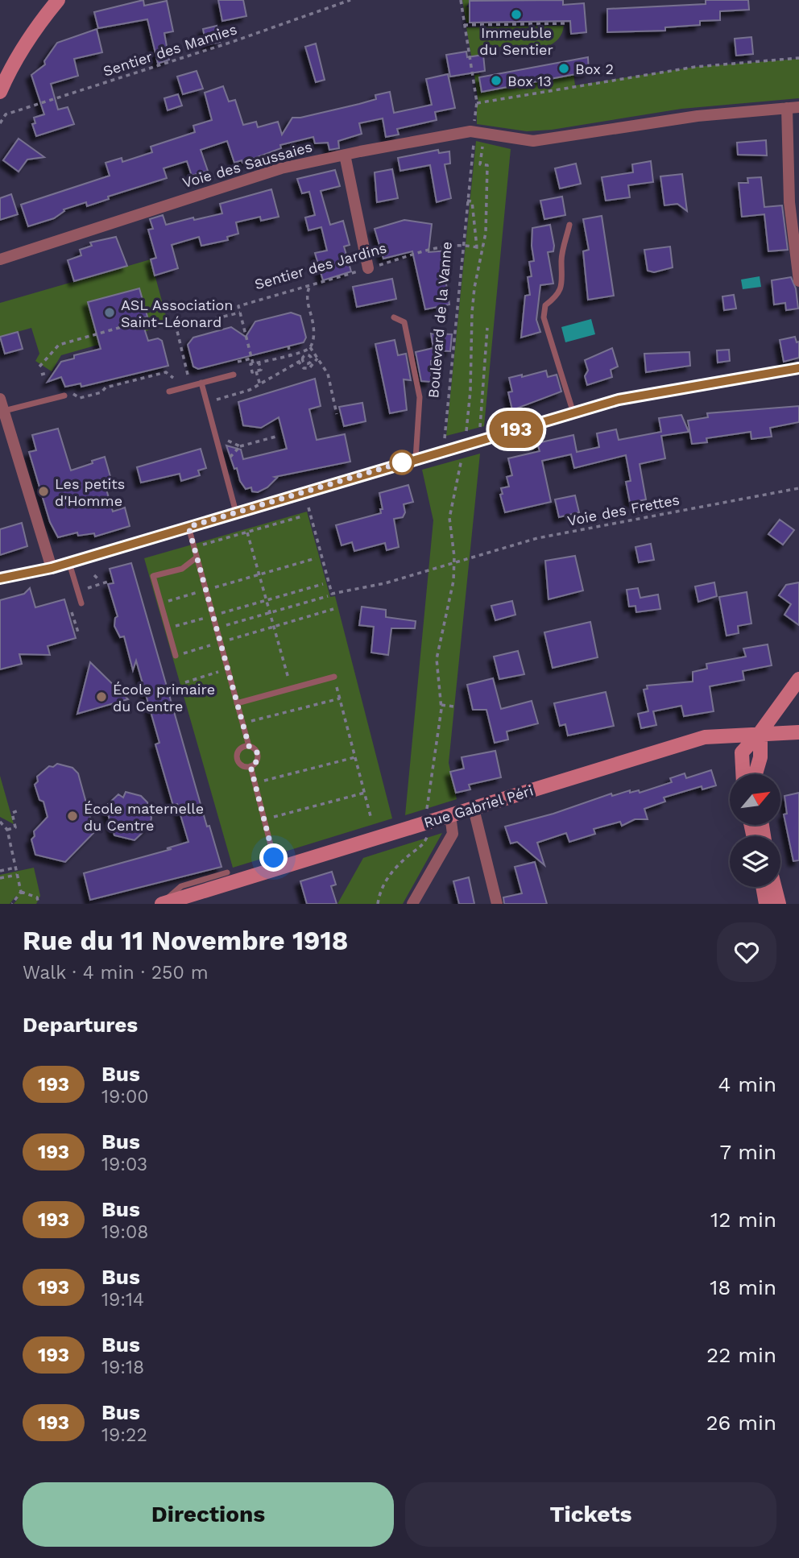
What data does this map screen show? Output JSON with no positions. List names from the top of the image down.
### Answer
{
  "streets": {
    "street": ["Voie des Saussaies", "Rue Gabriel Péri"],
    "path": [
      "Sentier des Mamies",
      "Sentier des Jardins",
      "Boulevard de la Vanne",
      "Voie des Frettes"
    ]
  },
  "crossings": [
    ["Voie des Saussaies", "Boulevard de la Vanne"],
    ["Sentier des Jardins", "Boulevard de la Vanne"]
  ],
  "places": [
    "Immeuble du Sentier",
    "Box 2",
    "Box 13",
    "ASL Association Saint-Léonard",
    "Les petits d'Homme",
    "École primaire du Centre",
    "École maternelle du Centre"
  ],
  "lines": ["bus line 193"],
  "north": "top right",
  "page": {
    "on_map": "193",
    "heading": [
      ["Rue du 11 Novembre 1918", "Walk · 4 min · 250 m"],
      "Departures"
    ],
    "list": [
      {
        "mark": "193",
        "name": "Bus",
        "note": "19:00",
        "value": "4 min"
      },
      {
        "mark": "193",
        "name": "Bus",
        "note": "19:03",
        "value": "7 min"
      },
      {
        "mark": "193",
        "name": "Bus",
        "note": "19:08",
        "value": "12 min"
      },
      {
        "mark": "193",
        "name": "Bus",
        "note": "19:14",
        "value": "18 min"
      },
      {
        "mark": "193",
        "name": "Bus",
        "note": "19:18",
        "value": "22 min"
      },
      {
        "mark": "193",
        "name": "Bus",
        "note": "19:22",
        "value": "26 min"
      }
    ],
    "buttons": ["Directions", "Tickets"]
  }
}
